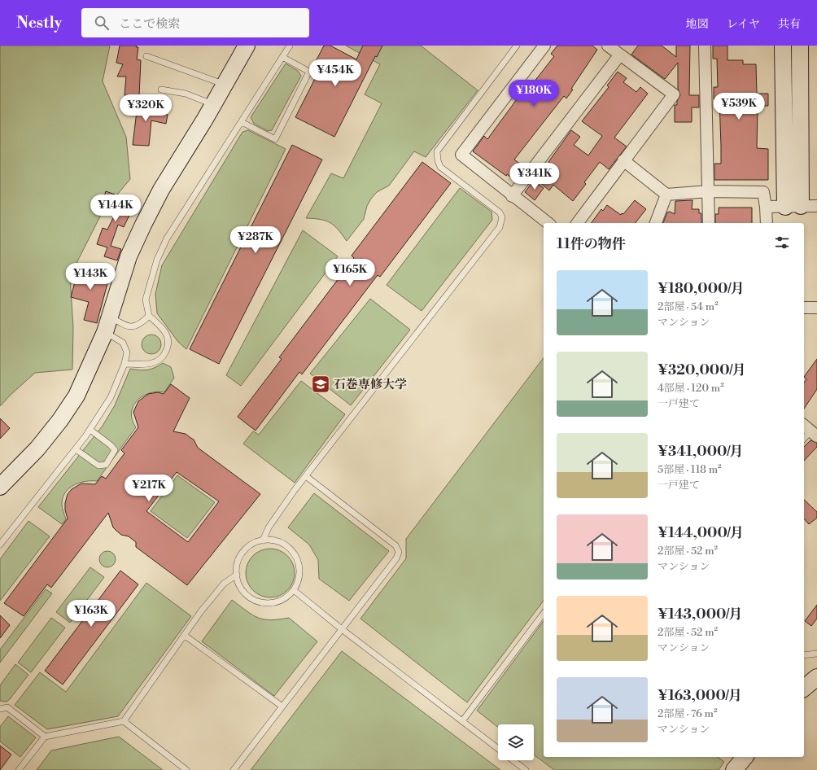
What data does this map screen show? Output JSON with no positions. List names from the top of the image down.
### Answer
{
  "places": {
    "school or university": ["石巻専修大学"]
  },
  "page": {
    "header": "Nestly",
    "search": "ここで検索",
    "nav": ["地図", "レイヤ", "共有"],
    "price": [
      "¥454K",
      "¥180K",
      "¥539K",
      "¥320K",
      "¥341K",
      "¥144K",
      "¥287K",
      "¥165K",
      "¥143K",
      "¥217K",
      "¥163K"
    ],
    "heading": "11件の物件",
    "list": [
      {
        "name": "¥180,000/月",
        "note": "2部屋 · 54 m² · マンション"
      },
      {
        "name": "¥320,000/月",
        "note": "4部屋 · 120 m² · 一戸建て"
      },
      {
        "name": "¥341,000/月",
        "note": "5部屋 · 118 m² · 一戸建て"
      },
      {
        "name": "¥144,000/月",
        "note": "2部屋 · 52 m² · マンション"
      },
      {
        "name": "¥143,000/月",
        "note": "2部屋 · 52 m² · マンション"
      },
      {
        "name": "¥163,000/月",
        "note": "2部屋 · 76 m² · マンション"
      }
    ]
  }
}
